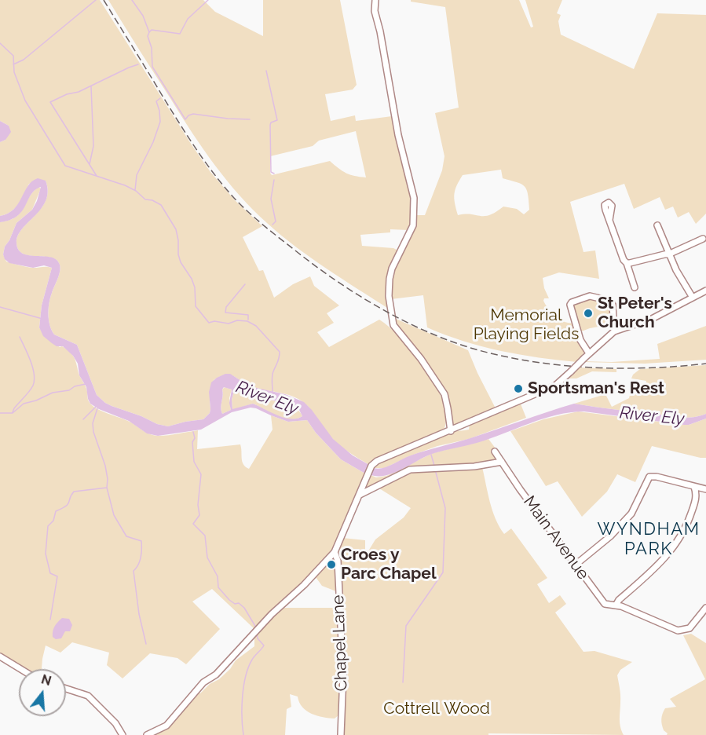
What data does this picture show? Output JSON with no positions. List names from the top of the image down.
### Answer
{
  "streets": {
    "street": ["Main Avenue", "Chapel Lane"]
  },
  "districts": ["WYNDHAM PARK"],
  "water": ["River Ely"],
  "parks": ["Memorial Playing Fields", "Cottrell Wood"],
  "places": ["St Peter's Church", "Sportsman's Rest", "Croes y Parc Chapel"],
  "north": "top"
}
